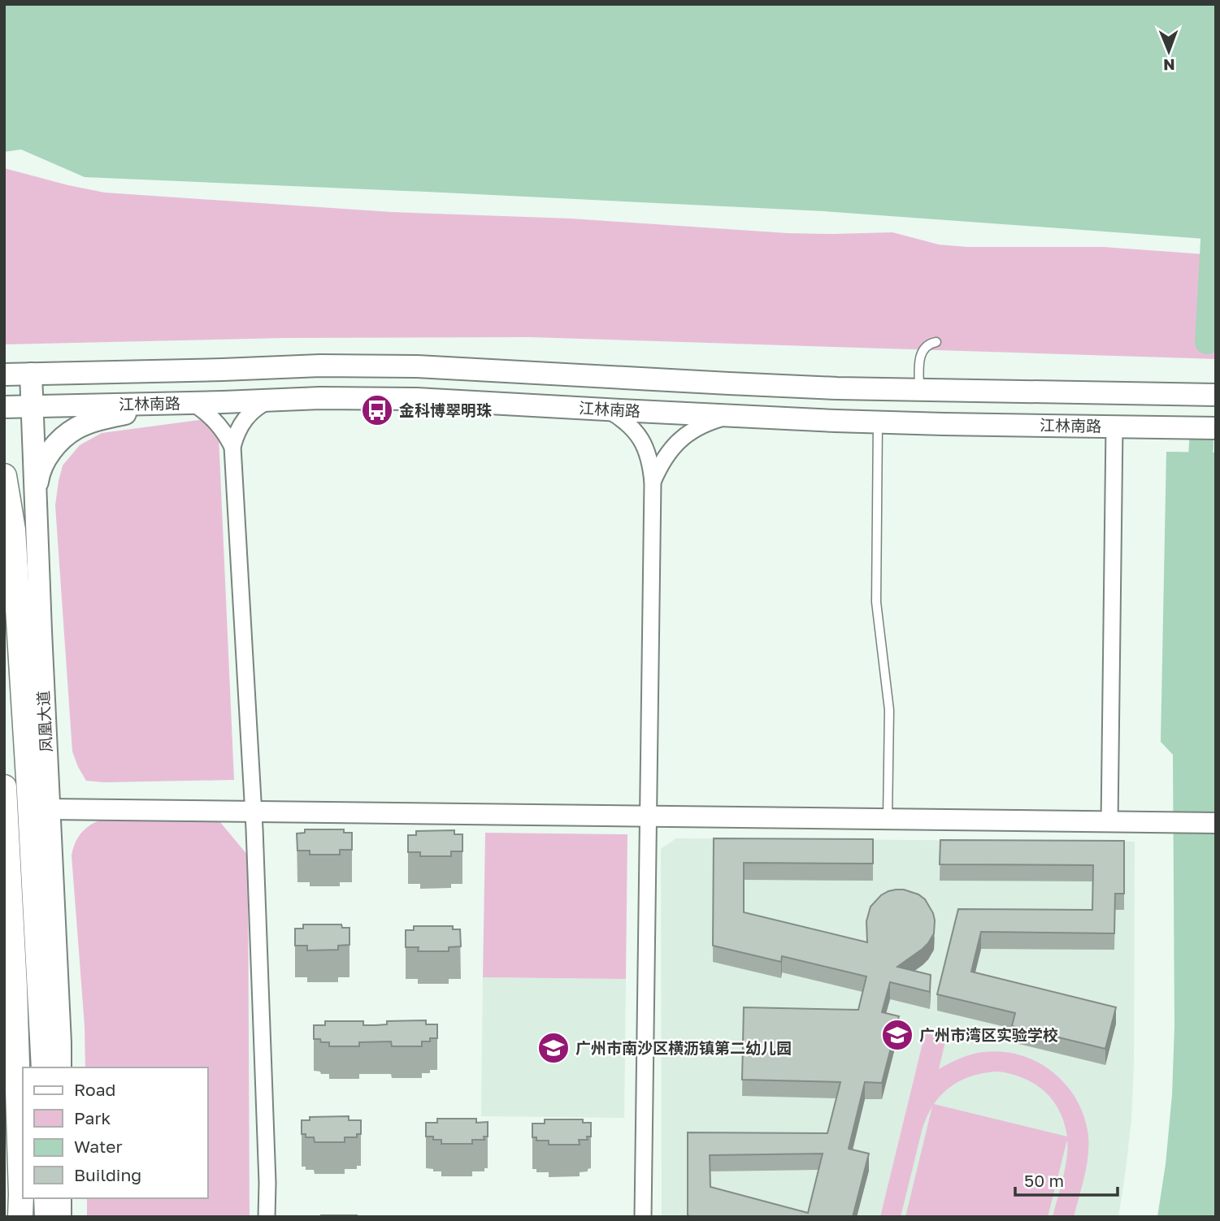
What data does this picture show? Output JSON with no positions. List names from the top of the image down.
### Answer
{
  "streets": {
    "main road": ["江林南路", "凤凰大道"]
  },
  "crossings": [
    ["江林南路", "凤凰大道"]
  ],
  "places": {
    "bus stop": ["金科博翠明珠"],
    "school or university": ["广州市湾区实验学校", "广州市南沙区横沥镇第二幼儿园"]
  },
  "legend": [
    "Road",
    "Park",
    "Water",
    "Building"
  ],
  "scale_bar": "50 m",
  "north": "bottom"
}
